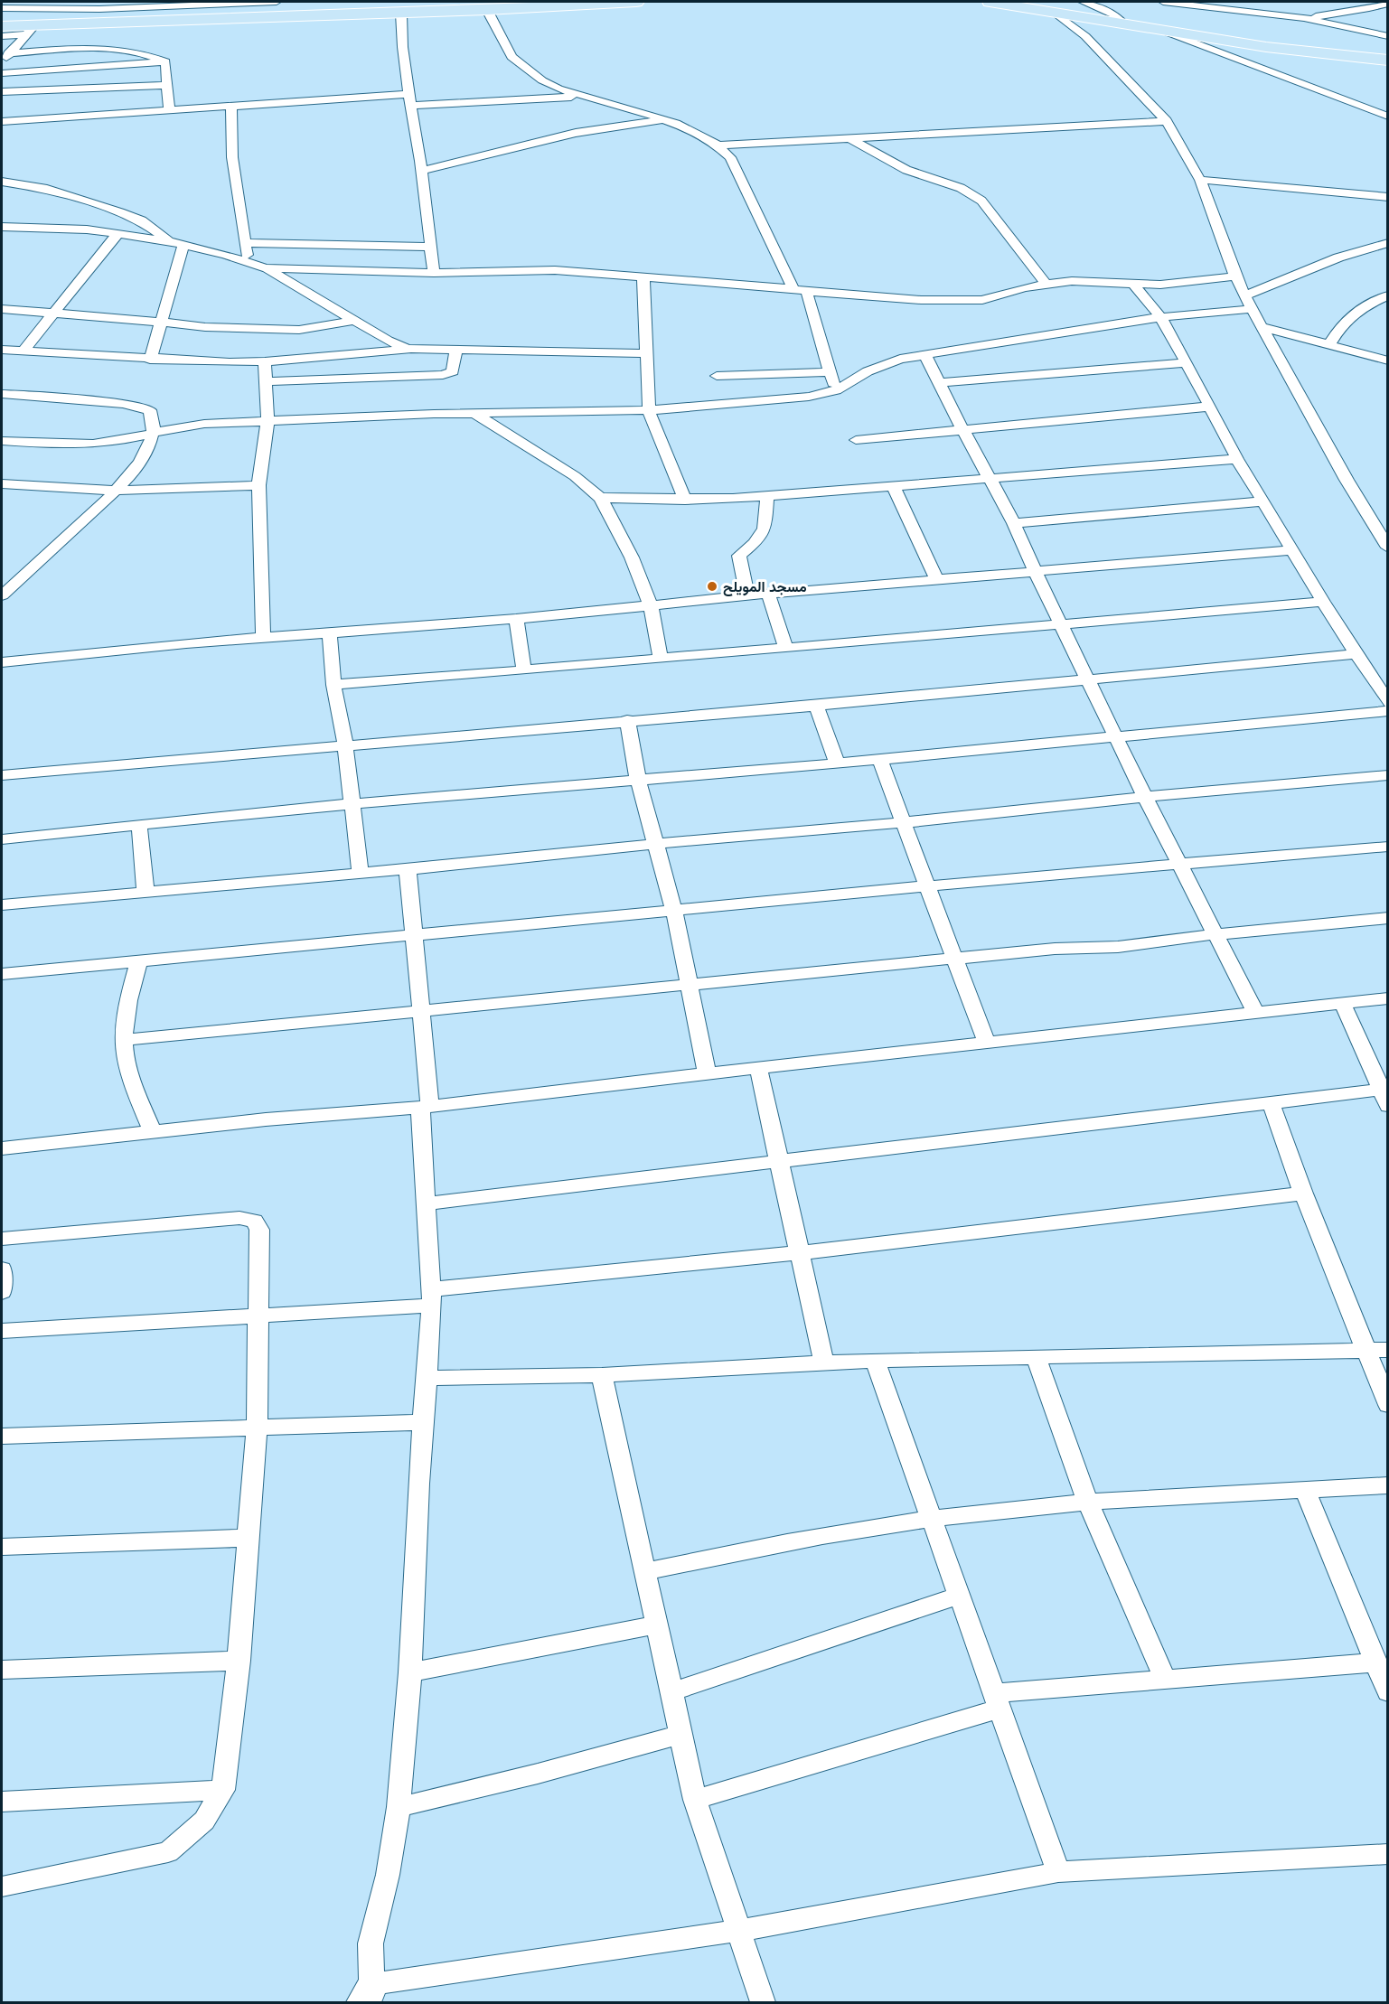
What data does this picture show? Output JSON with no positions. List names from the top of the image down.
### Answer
{
  "places": ["مسجد المويلح"]
}
